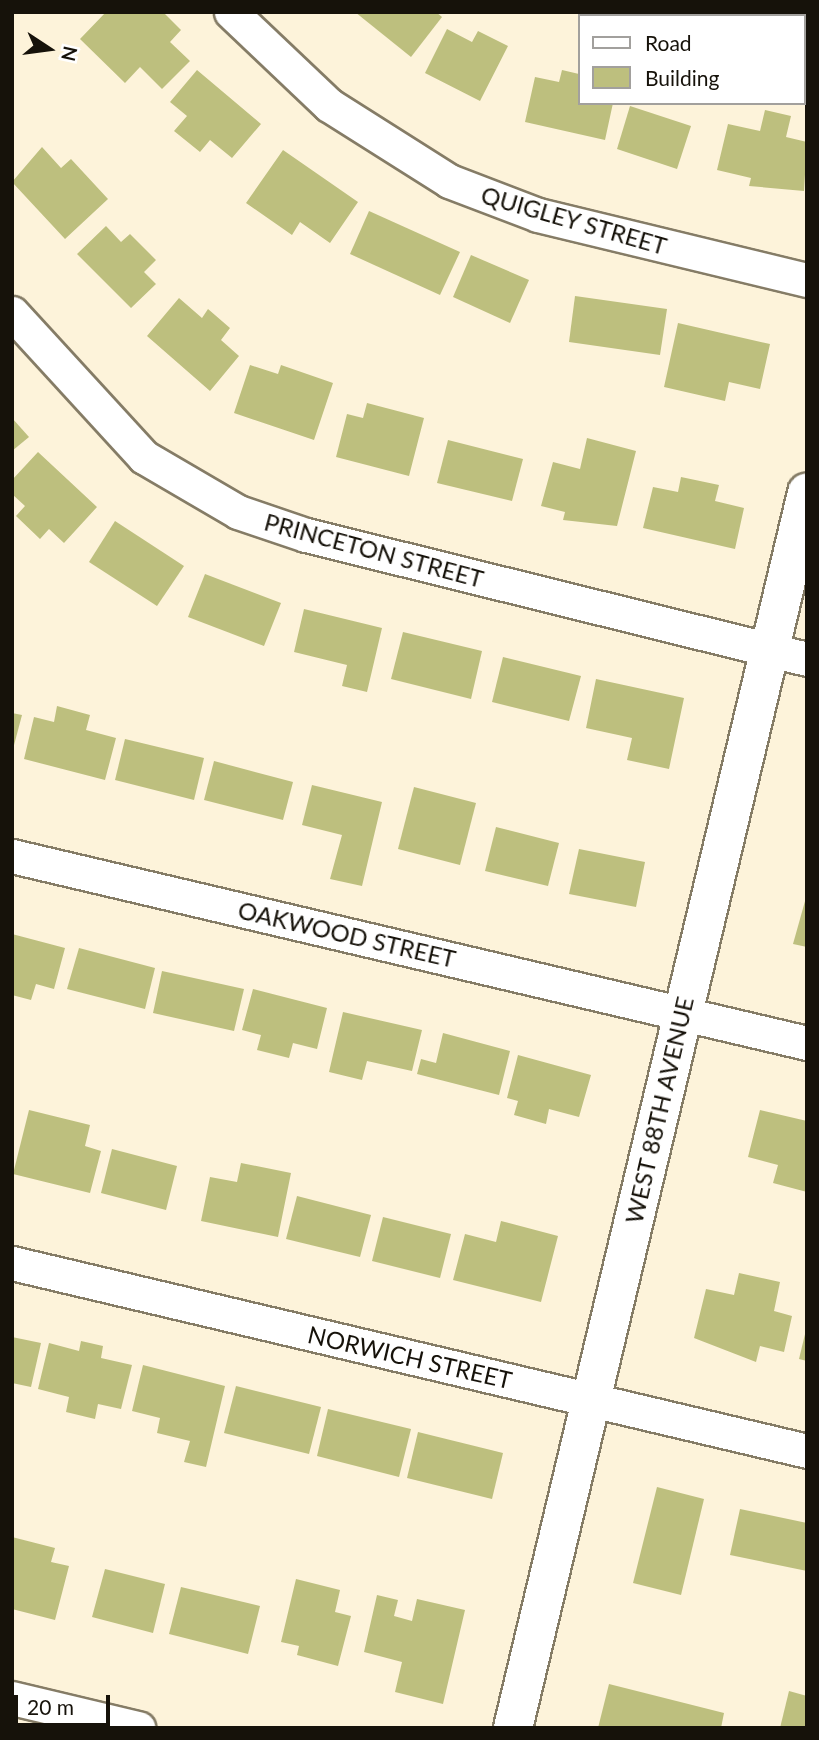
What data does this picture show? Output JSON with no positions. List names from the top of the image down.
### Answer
{
  "streets": {
    "street": [
      "QUIGLEY STREET",
      "PRINCETON STREET",
      "OAKWOOD STREET",
      "WEST 88TH AVENUE",
      "NORWICH STREET"
    ]
  },
  "crossings": [
    ["PRINCETON STREET", "WEST 88TH AVENUE"],
    ["OAKWOOD STREET", "WEST 88TH AVENUE"],
    ["WEST 88TH AVENUE", "NORWICH STREET"]
  ],
  "legend": ["Road", "Building"],
  "scale_bar": "20 m",
  "north": "right"
}
